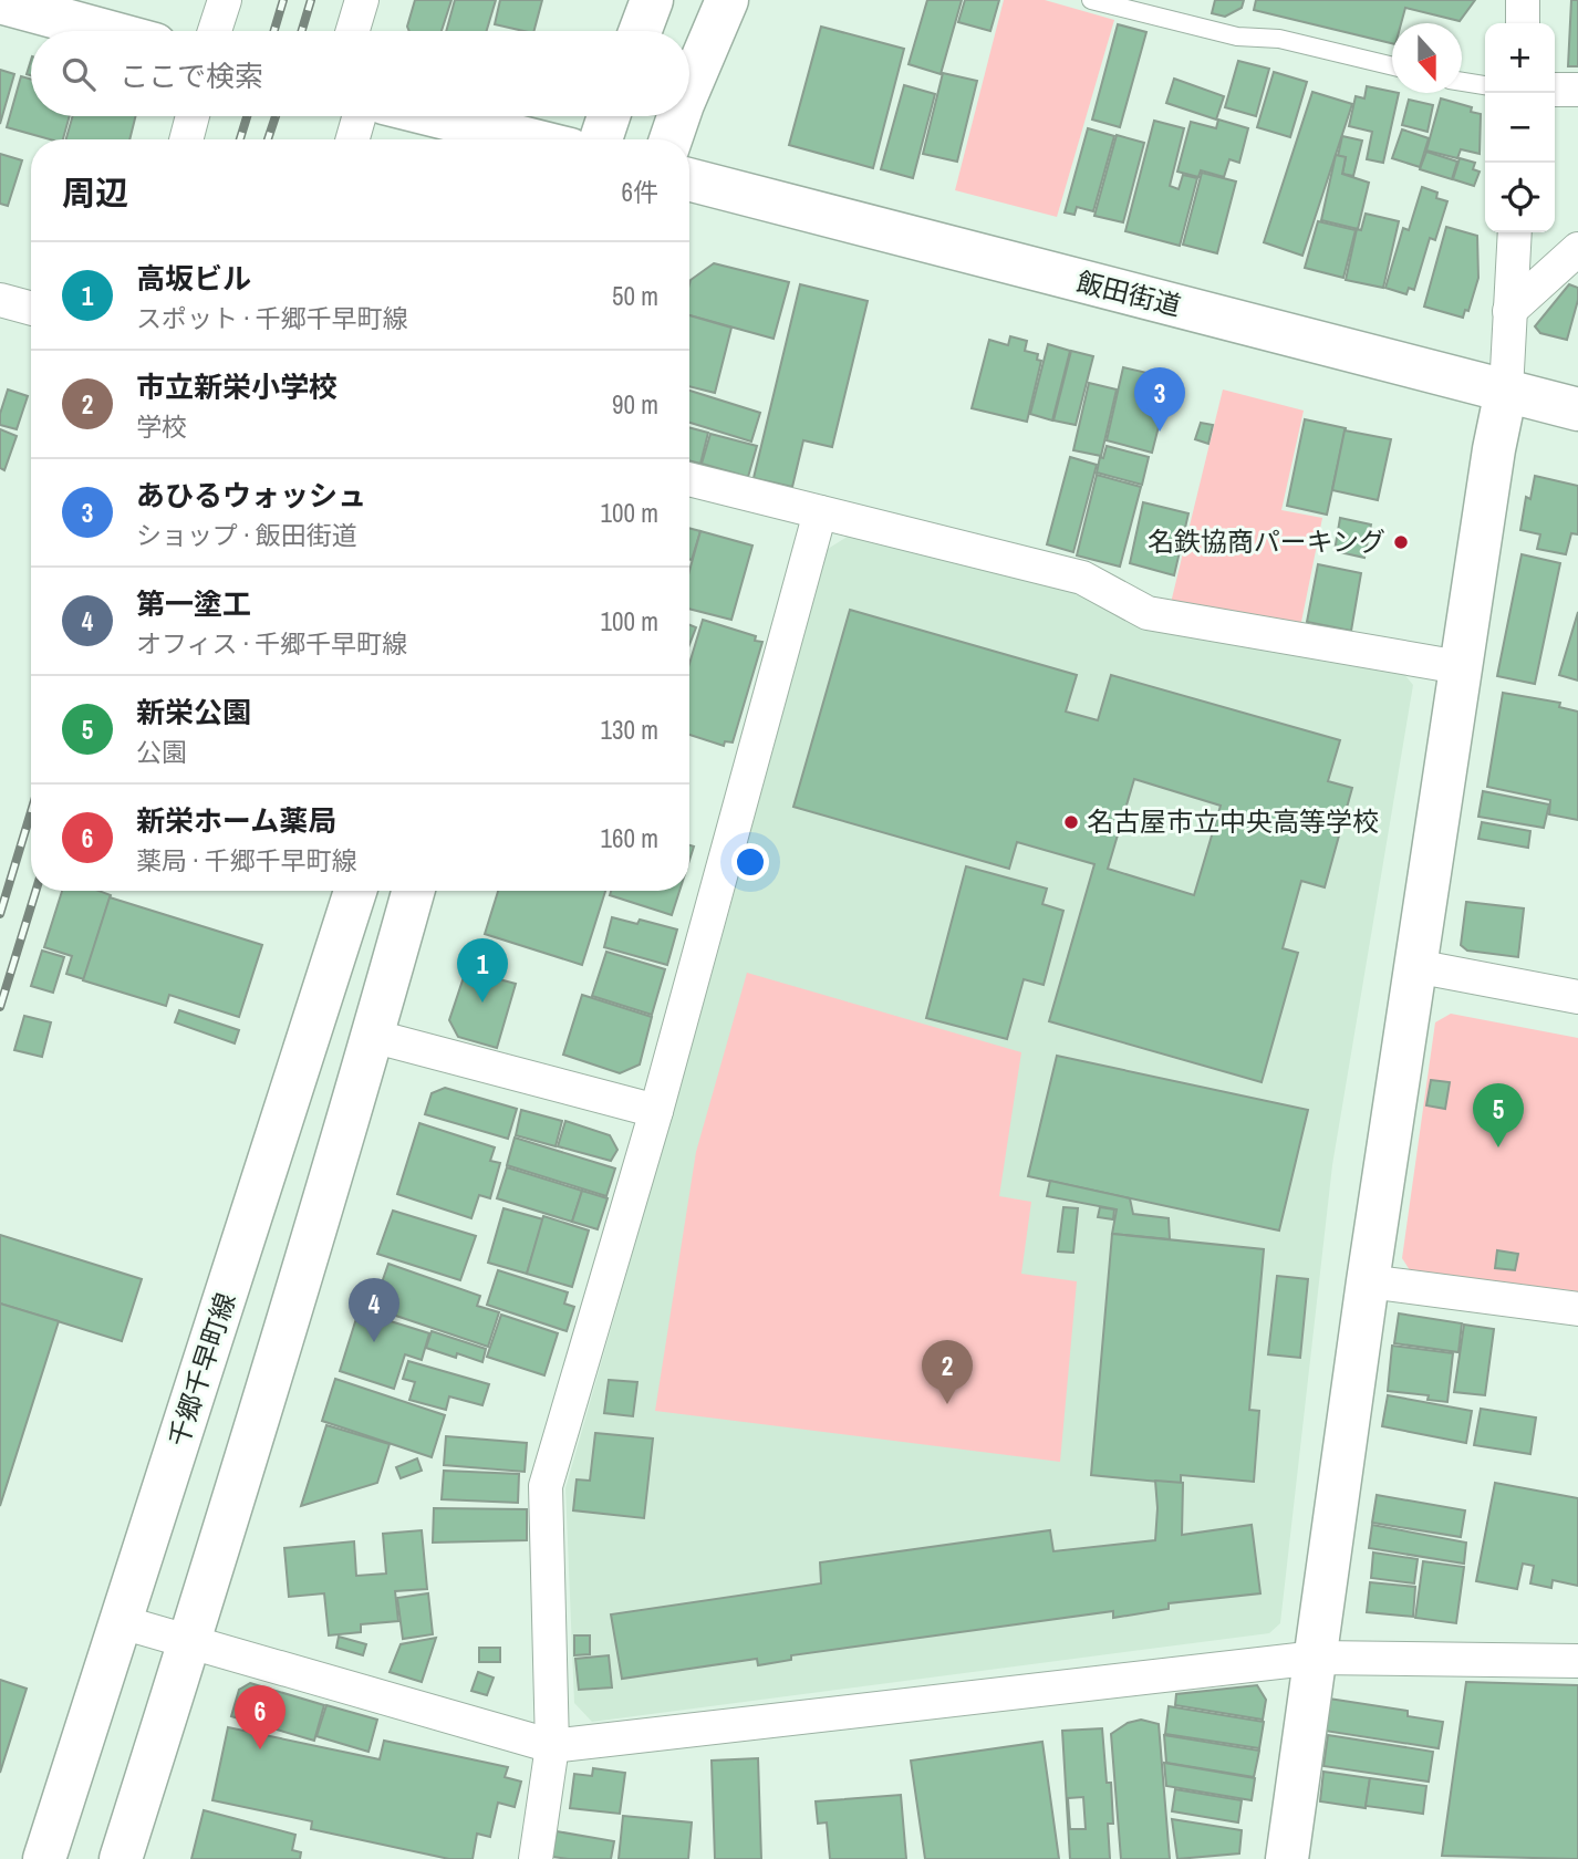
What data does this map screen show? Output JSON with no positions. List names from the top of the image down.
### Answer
{
  "streets": {
    "main road": ["飯田街道", "千郷千早町線"]
  },
  "places": ["名鉄協商パーキング", "名古屋市立中央高等学校"],
  "north": "bottom",
  "page": {
    "map_buttons": ["+", "−"],
    "search": "ここで検索",
    "heading": ["周辺", "6件"],
    "list": [
      {
        "mark": "1",
        "name": "高坂ビル",
        "note": "スポット · 千郷千早町線",
        "value": "50 m"
      },
      {
        "mark": "2",
        "name": "市立新栄小学校",
        "note": "学校",
        "value": "90 m"
      },
      {
        "mark": "3",
        "name": "あひるウォッシュ",
        "note": "ショップ · 飯田街道",
        "value": "100 m"
      },
      {
        "mark": "4",
        "name": "第一塗工",
        "note": "オフィス · 千郷千早町線",
        "value": "100 m"
      },
      {
        "mark": "5",
        "name": "新栄公園",
        "note": "公園",
        "value": "130 m"
      },
      {
        "mark": "6",
        "name": "新栄ホーム薬局",
        "note": "薬局 · 千郷千早町線",
        "value": "160 m"
      }
    ],
    "pins": [
      "3",
      "1",
      "5",
      "4",
      "2",
      "6"
    ]
  }
}
